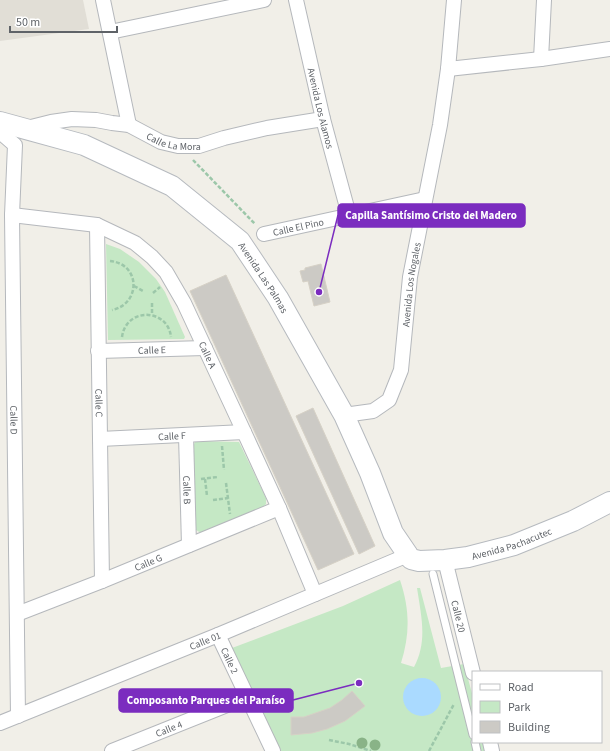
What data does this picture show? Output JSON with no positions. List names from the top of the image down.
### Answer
{
  "streets": {
    "main road": ["Avenida Las Palmas", "Avenida Pachacutec"],
    "street": [
      "Avenida Los Alamos",
      "Calle La Mora",
      "Calle El Pino",
      "Avenida Los Nogales",
      "Calle E",
      "Calle A",
      "Calle C",
      "Calle D",
      "Calle F",
      "Calle B",
      "Calle G",
      "Calle 20",
      "Calle 01",
      "Calle 2",
      "Calle 4"
    ]
  },
  "crossings": [
    ["Avenida Los Alamos", "Calle La Mora"],
    ["Avenida Los Alamos", "Calle El Pino"],
    ["Calle La Mora", "Avenida Las Palmas"],
    ["Calle El Pino", "Avenida Los Nogales"],
    ["Avenida Las Palmas", "Avenida Los Nogales"],
    ["Avenida Las Palmas", "Avenida Pachacutec"],
    ["Avenida Las Palmas", "Calle 01"],
    ["Calle E", "Calle A"],
    ["Calle E", "Calle C"],
    ["Calle A", "Calle C"],
    ["Calle A", "Calle D"],
    ["Calle A", "Calle F"],
    ["Calle A", "Calle G"],
    ["Calle A", "Calle 01"],
    ["Calle C", "Calle F"],
    ["Calle C", "Calle G"],
    ["Calle D", "Calle G"],
    ["Calle D", "Calle 01"],
    ["Calle F", "Calle B"],
    ["Calle B", "Calle G"],
    ["Avenida Pachacutec", "Calle 20"],
    ["Avenida Pachacutec", "Calle 01"],
    ["Calle 01", "Calle 2"],
    ["Calle 2", "Calle 4"]
  ],
  "places": ["Capilla Santísimo Cristo del Madero", "Composanto Parques del Paraíso"],
  "legend": ["Road", "Park", "Building"],
  "scale_bar": "50 m"
}
